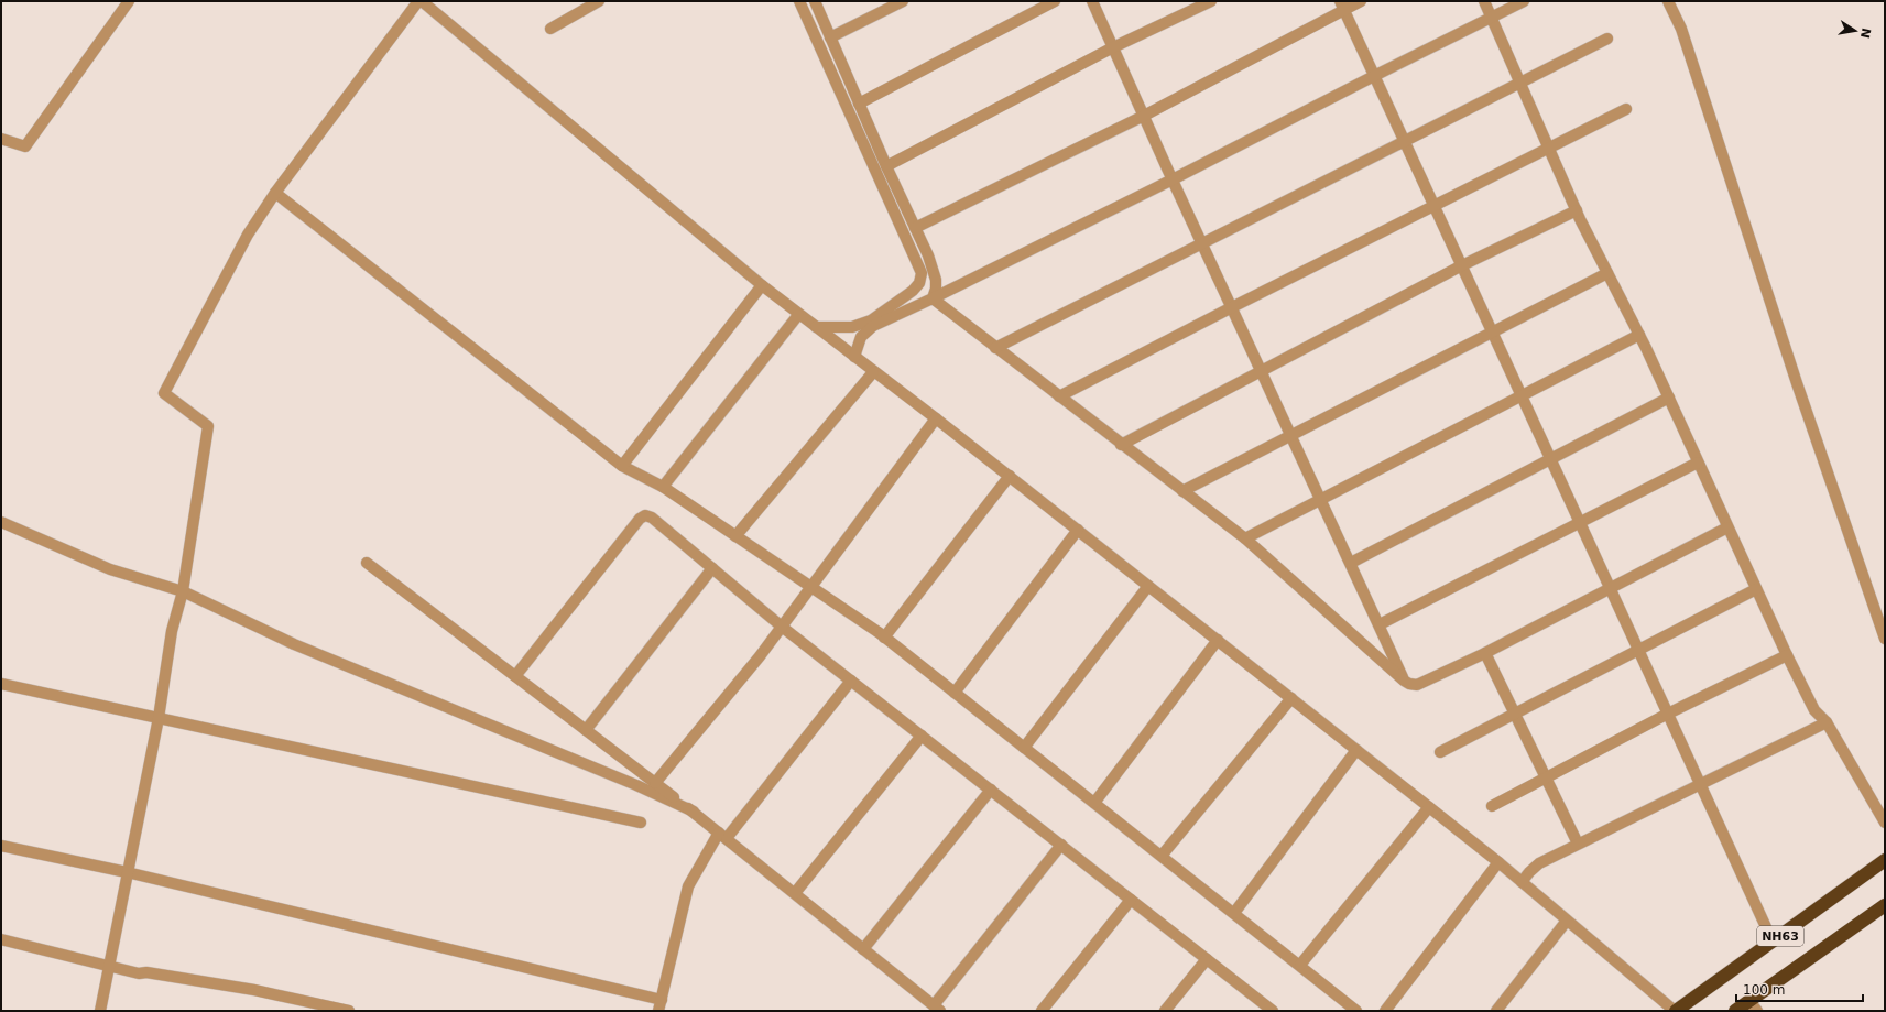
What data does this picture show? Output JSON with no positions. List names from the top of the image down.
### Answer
{
  "streets": {
    "highway": ["NH63"]
  },
  "scale_bar": "100 m",
  "north": "right"
}
